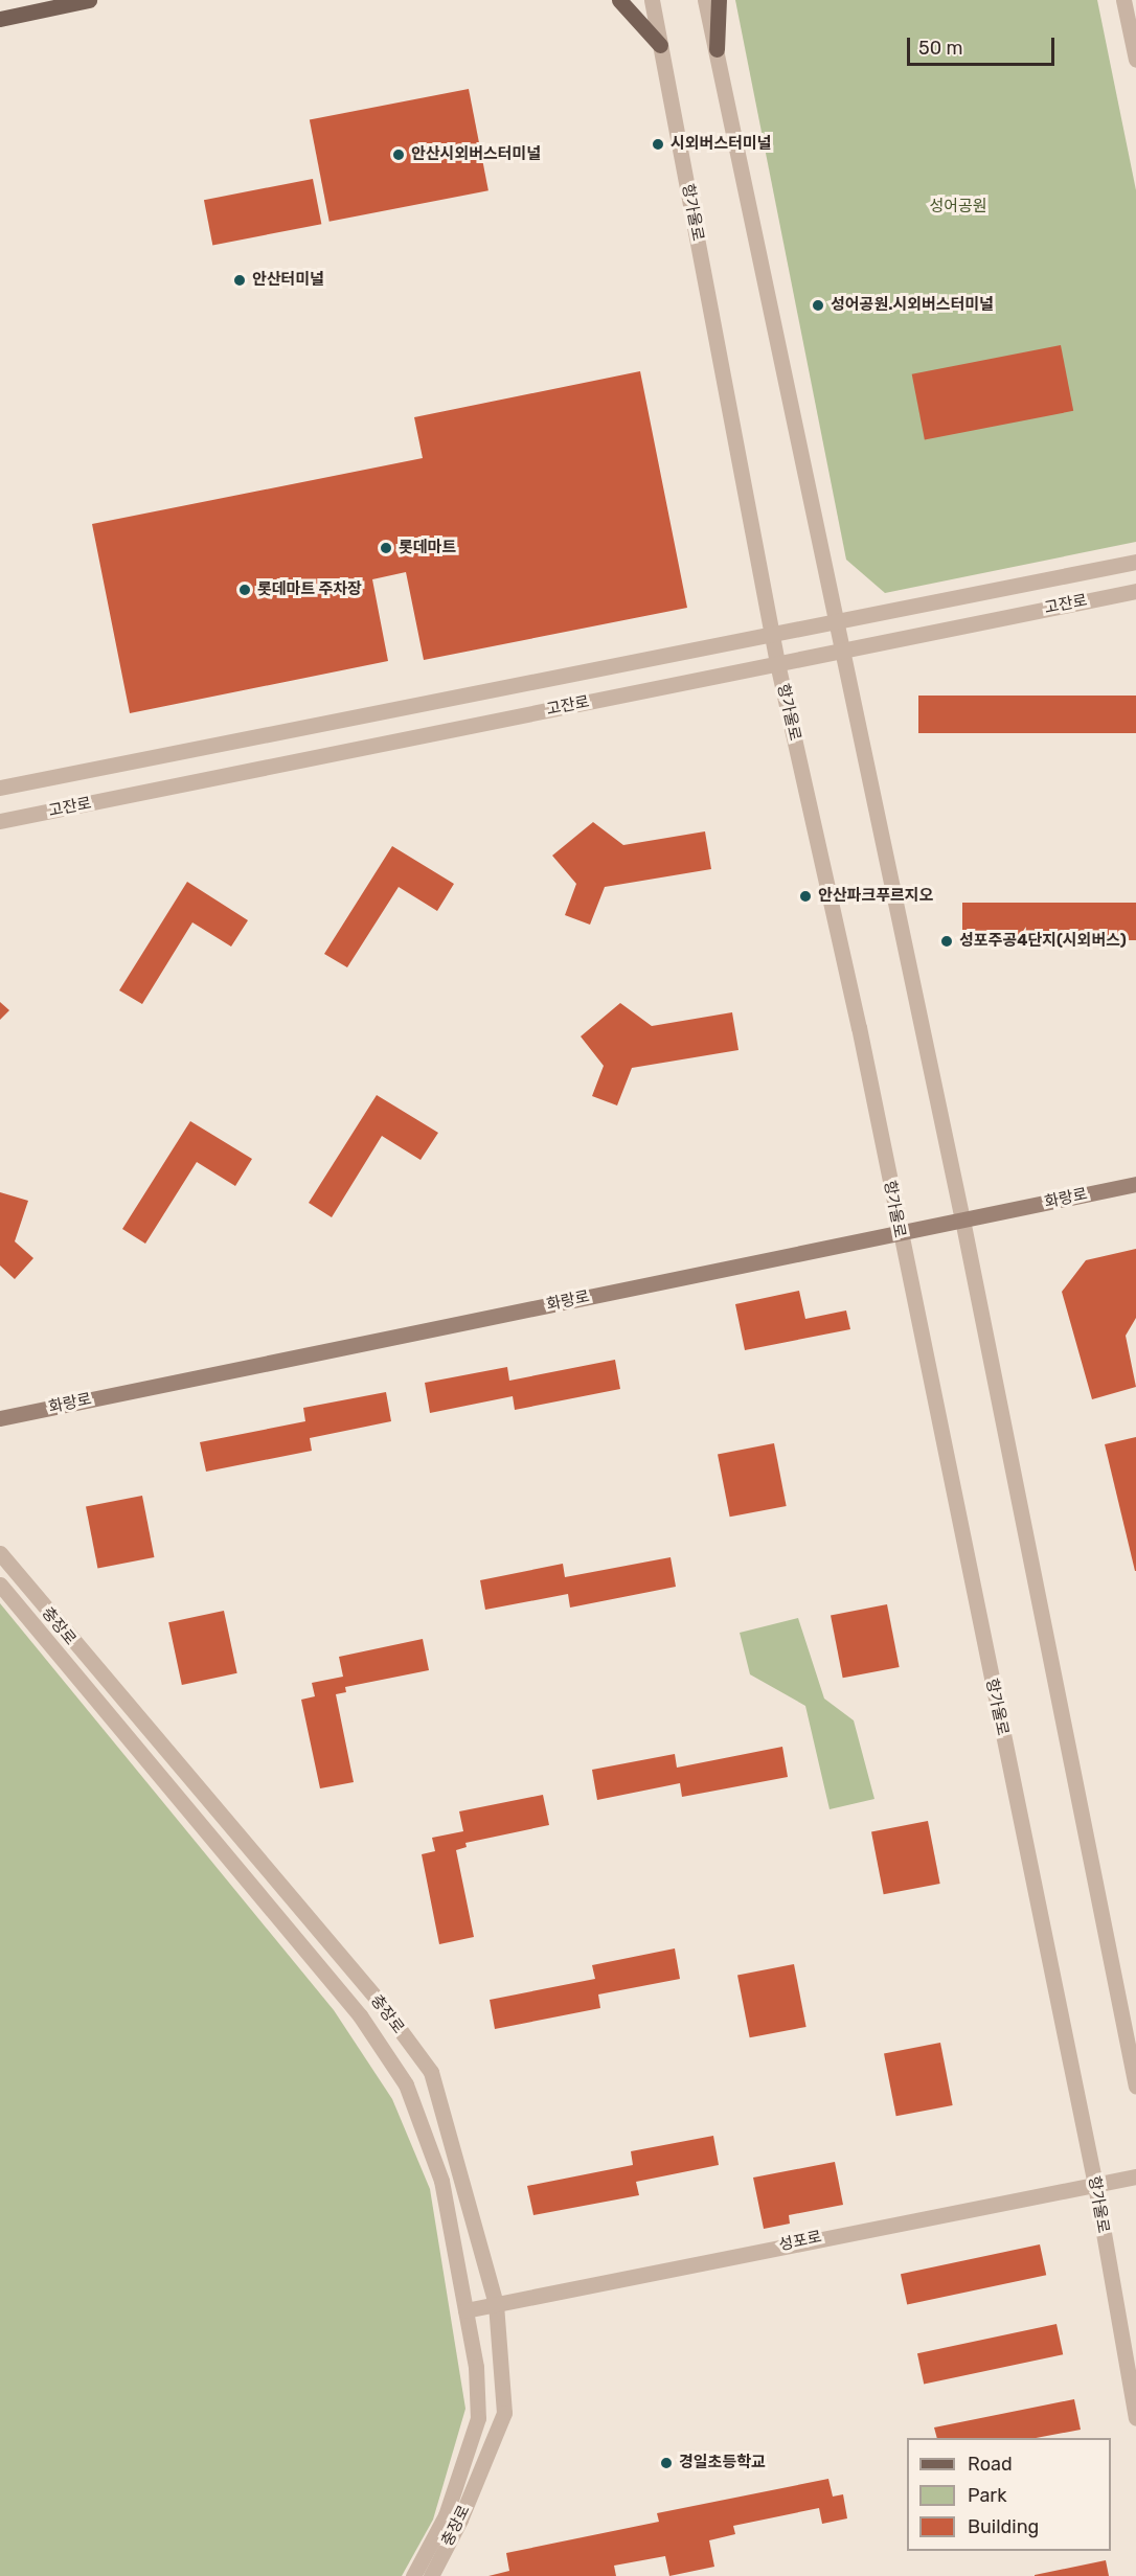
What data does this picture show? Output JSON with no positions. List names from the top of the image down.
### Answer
{
  "streets": {
    "main road": ["화랑로"],
    "street": [
      "항가울로",
      "고잔로",
      "충장로",
      "성포로"
    ]
  },
  "crossings": [
    ["항가울로", "고잔로"],
    ["항가울로", "화랑로"],
    ["항가울로", "성포로"],
    ["충장로", "성포로"]
  ],
  "parks": ["성어공원"],
  "places": [
    "시외버스터미널",
    "안산시외버스터미널",
    "안산터미널",
    "성어공원.시외버스터미널",
    "롯데마트",
    "롯데마트 주차장",
    "안산파크푸르지오",
    "성포주공4단지(시외버스)",
    "경일초등학교"
  ],
  "legend": ["Road", "Park", "Building"],
  "scale_bar": "50 m"
}
